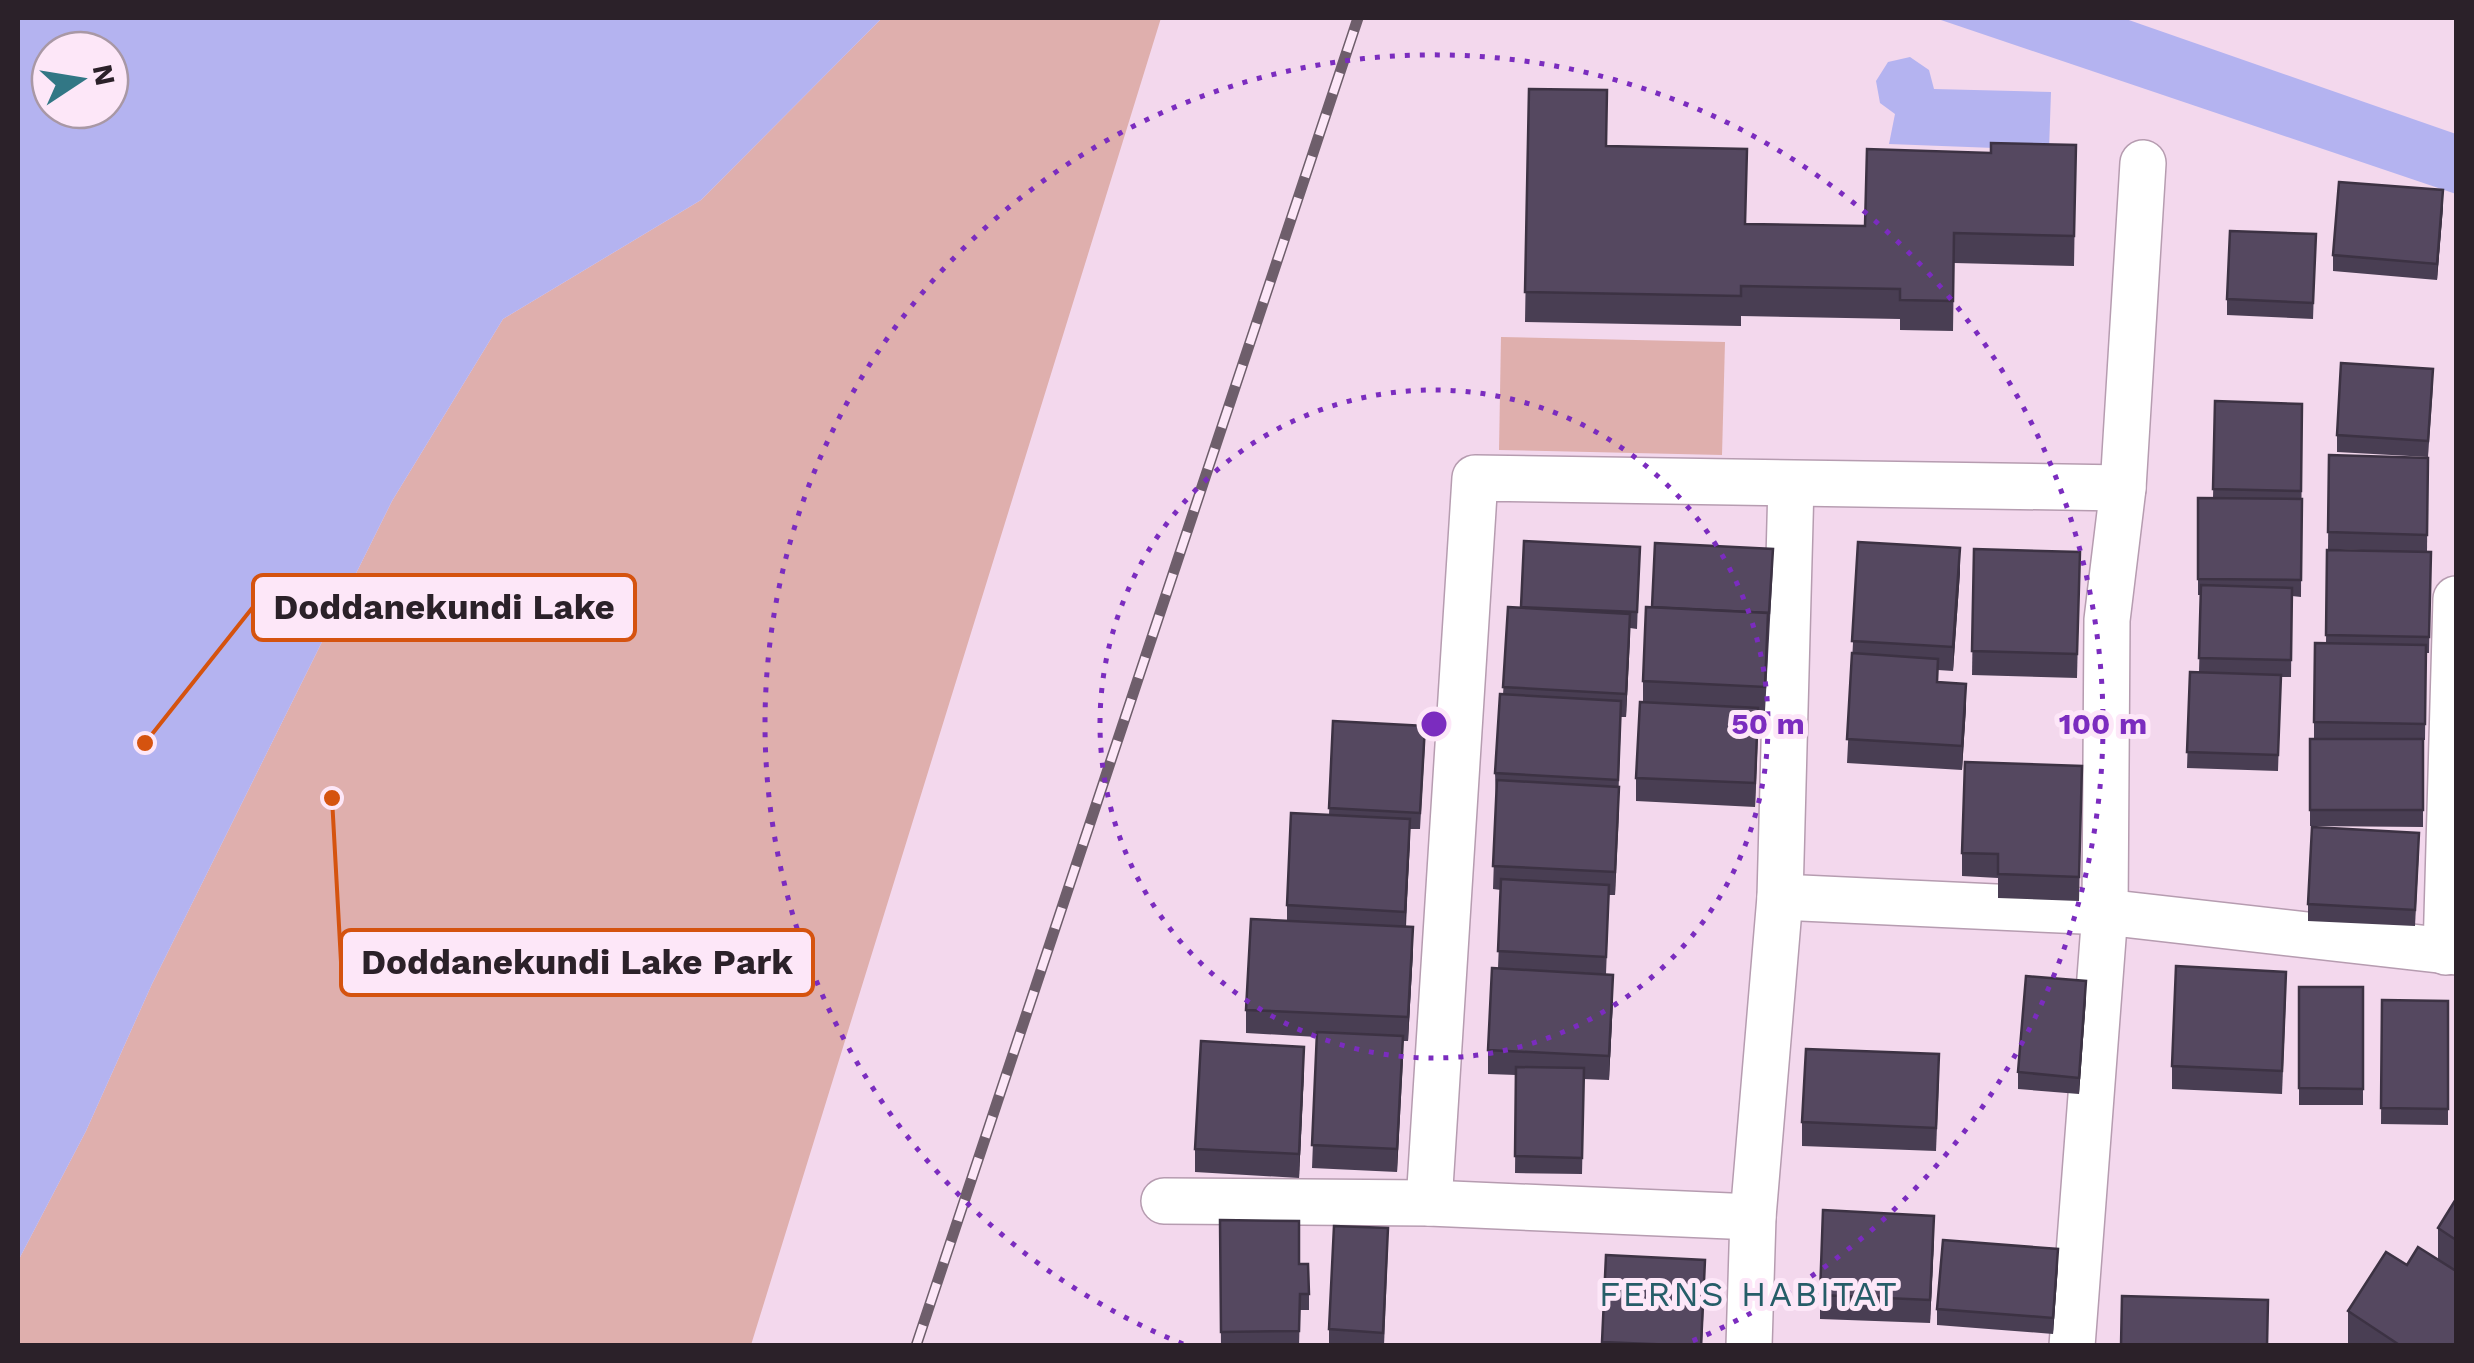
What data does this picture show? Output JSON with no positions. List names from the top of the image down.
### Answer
{
  "districts": ["FERNS HABITAT"],
  "places": ["Doddanekundi Lake", "Doddanekundi Lake Park"],
  "north": "right",
  "rings": ["50 m", "100 m"]
}
